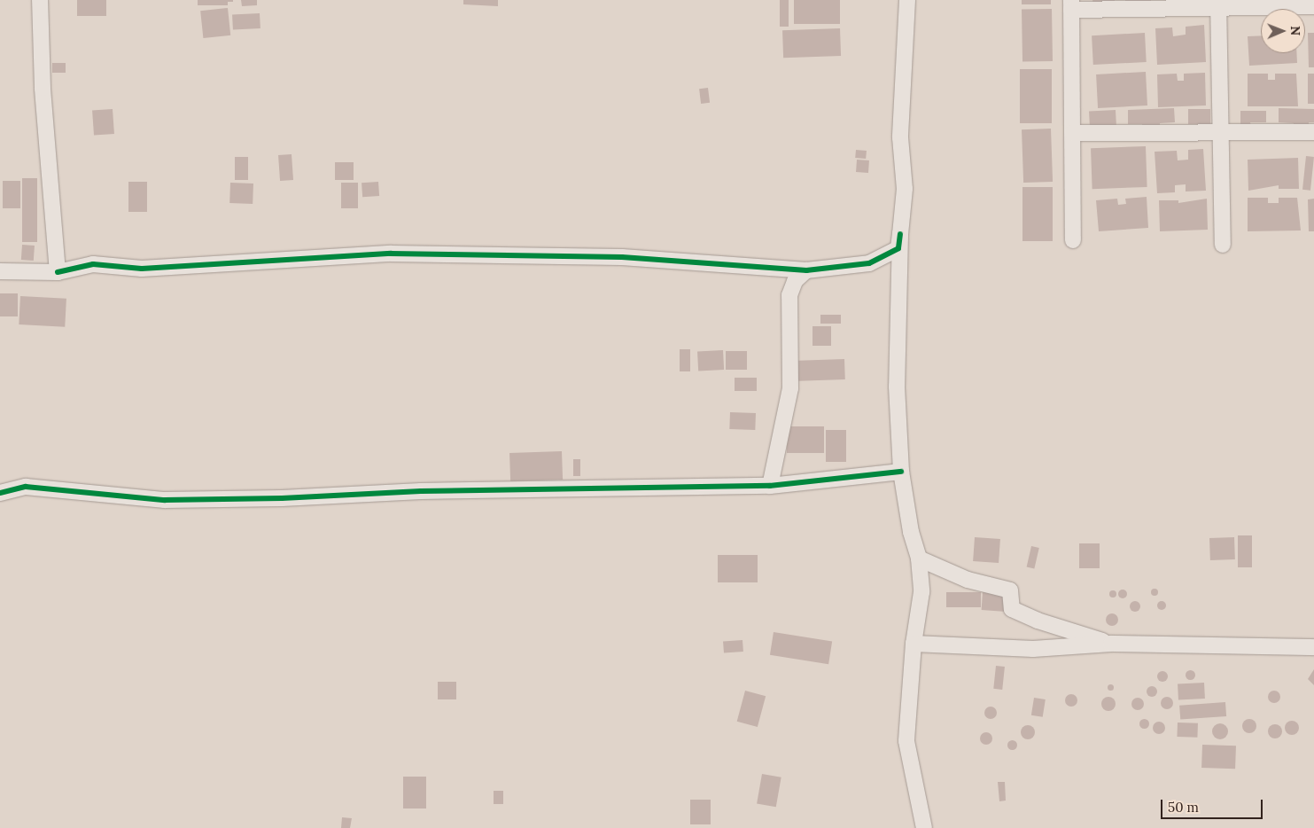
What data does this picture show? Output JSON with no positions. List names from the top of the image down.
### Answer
{
  "scale_bar": "50 m",
  "north": "right"
}
